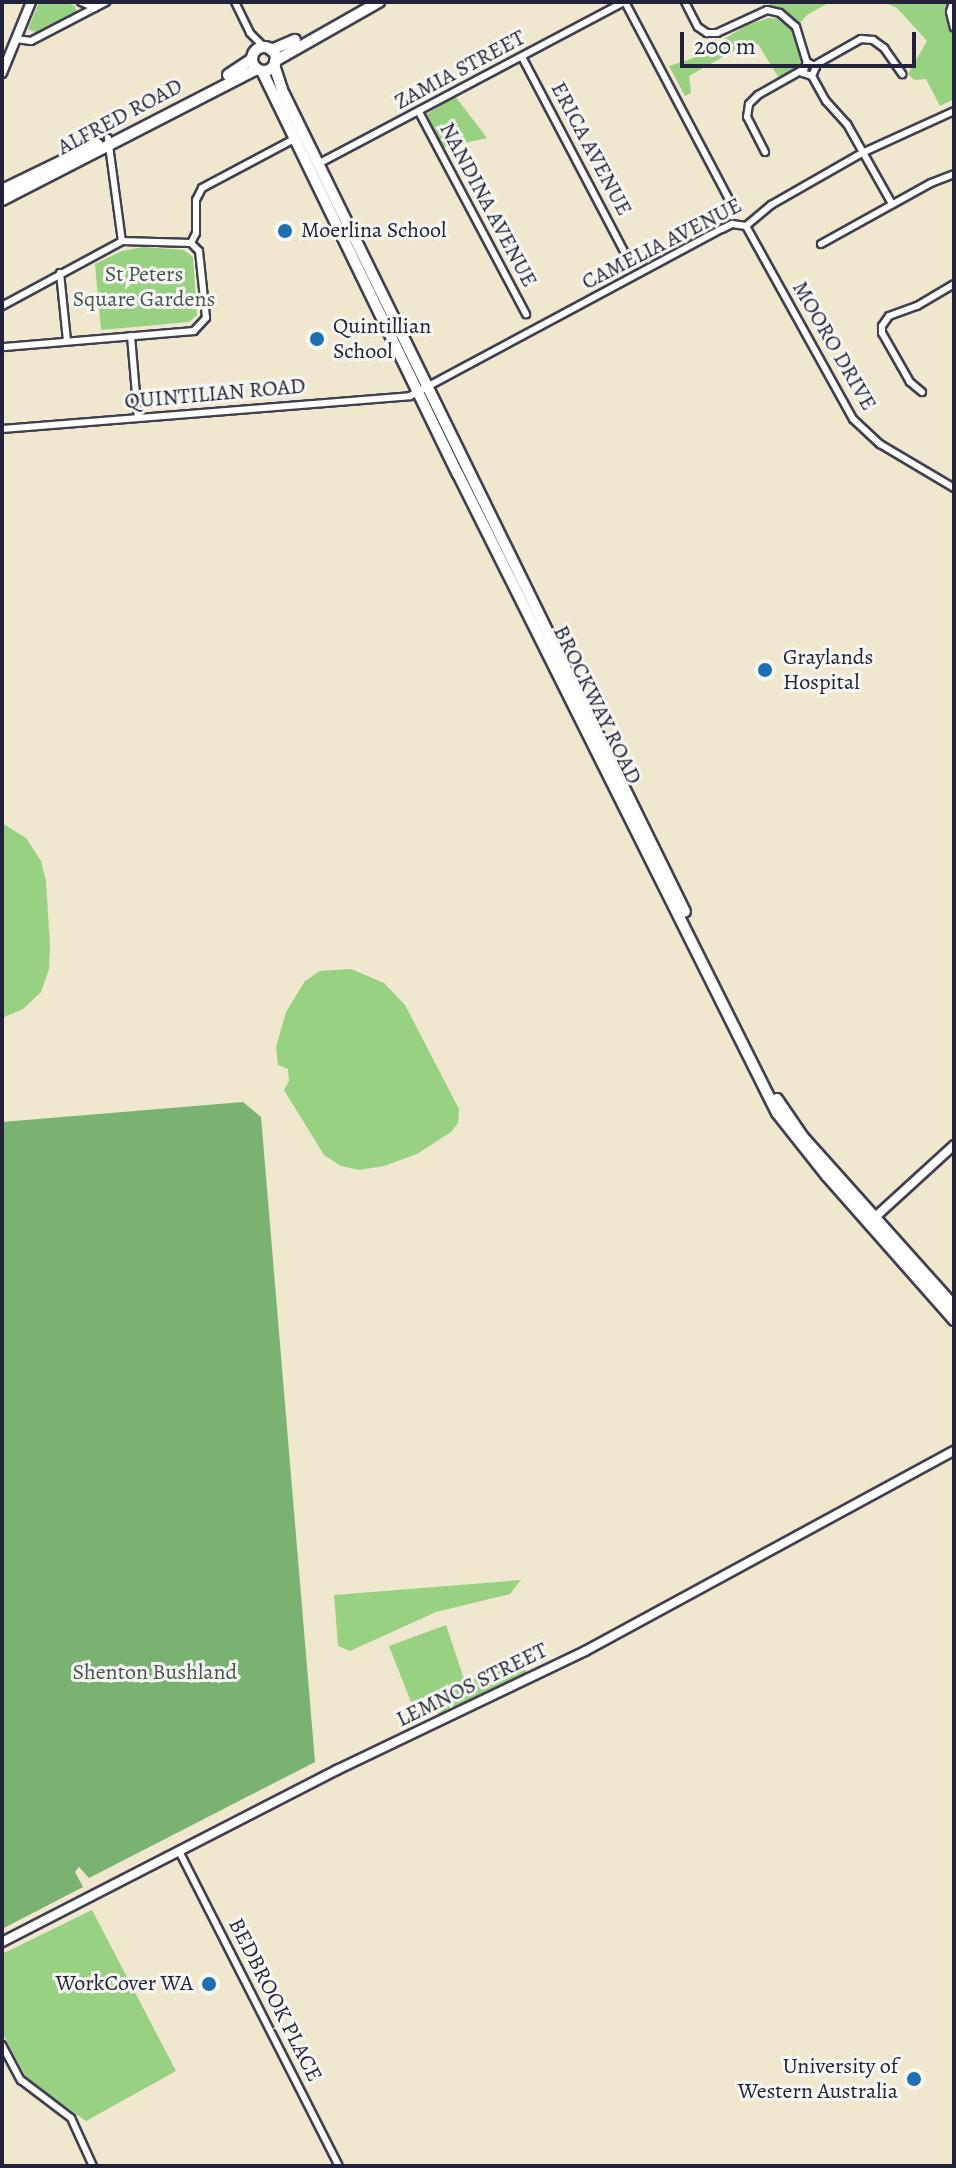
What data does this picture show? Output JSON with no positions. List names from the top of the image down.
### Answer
{
  "streets": {
    "main road": ["ALFRED ROAD", "BROCKWAY ROAD"],
    "street": [
      "ZAMIA STREET",
      "ERICA AVENUE",
      "NANDINA AVENUE",
      "CAMELIA AVENUE",
      "MOORO DRIVE",
      "QUINTILIAN ROAD",
      "LEMNOS STREET",
      "BEDBROOK PLACE"
    ]
  },
  "crossings": [
    ["ZAMIA STREET", "ERICA AVENUE"],
    ["ZAMIA STREET", "NANDINA AVENUE"],
    ["ZAMIA STREET", "BROCKWAY ROAD"],
    ["ALFRED ROAD", "BROCKWAY ROAD"],
    ["CAMELIA AVENUE", "MOORO DRIVE"],
    ["CAMELIA AVENUE", "QUINTILIAN ROAD"],
    ["CAMELIA AVENUE", "BROCKWAY ROAD"],
    ["QUINTILIAN ROAD", "BROCKWAY ROAD"],
    ["LEMNOS STREET", "BEDBROOK PLACE"]
  ],
  "parks": ["St Peters Square Gardens", "Shenton Bushland"],
  "places": [
    "Moerlina School",
    "Quintillian School",
    "Graylands Hospital",
    "WorkCover WA",
    "University of Western Australia"
  ],
  "scale_bar": "200 m"
}
